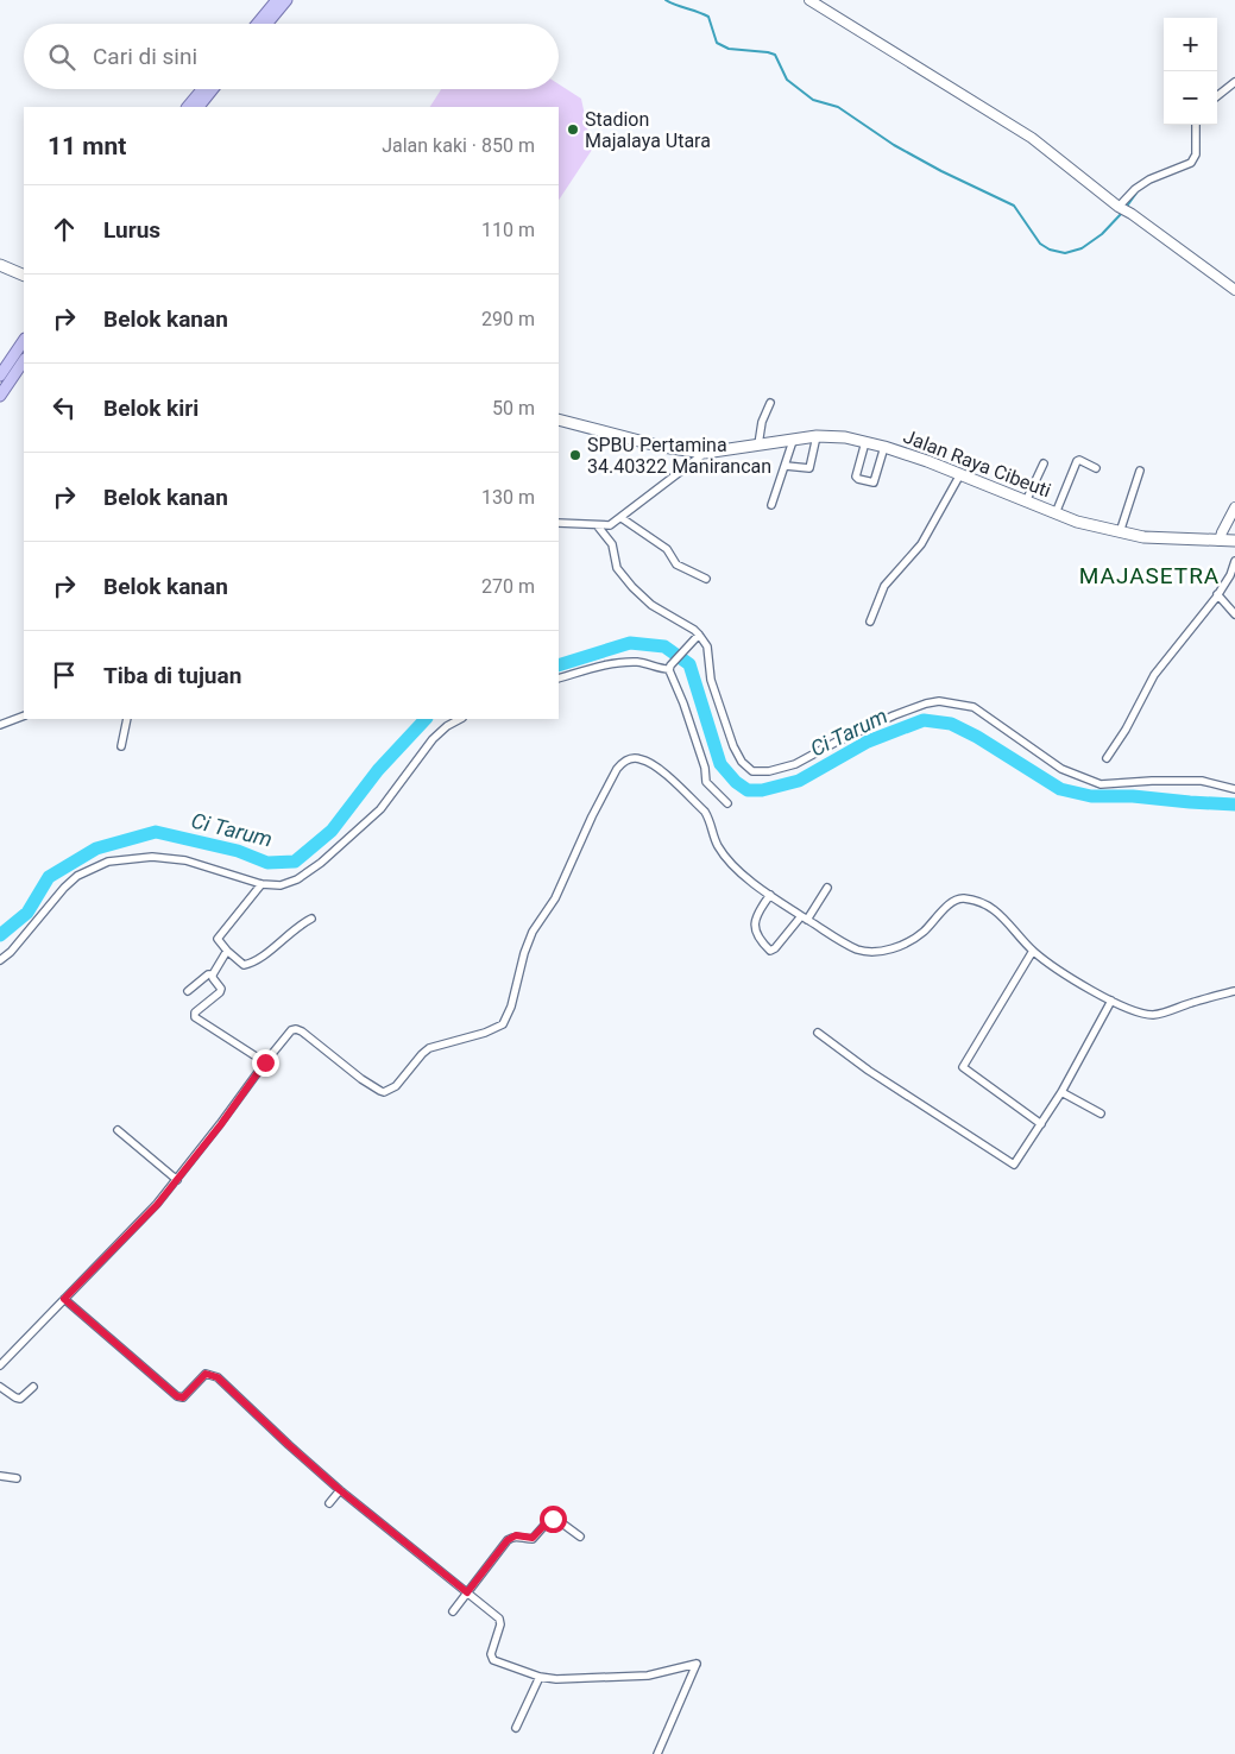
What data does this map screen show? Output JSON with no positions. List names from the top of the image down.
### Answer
{
  "streets": {
    "main road": ["Jalan Raya Cibeuti"]
  },
  "districts": ["MAJASETRA"],
  "water": ["Ci Tarum"],
  "places": ["Stadion Majalaya Utara", "SPBU Pertamina 34.40322 Manirancan"],
  "page": {
    "map_buttons": ["+", "−"],
    "search": "Cari di sini",
    "heading": ["11 mnt", "Jalan kaki · 850 m"],
    "list": [
      ["Lurus", "110 m"],
      ["Belok kanan", "290 m"],
      ["Belok kiri", "50 m"],
      ["Belok kanan", "130 m"],
      ["Belok kanan", "270 m"],
      "Tiba di tujuan"
    ]
  }
}
